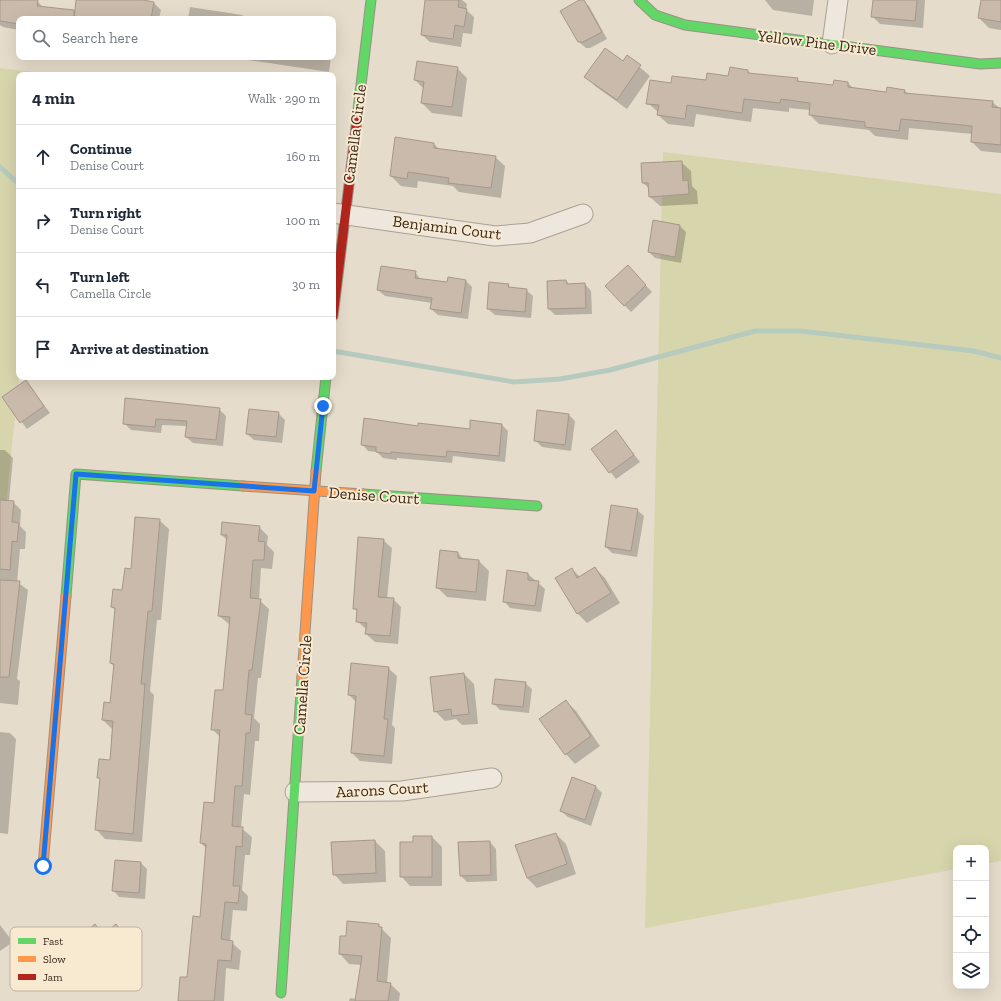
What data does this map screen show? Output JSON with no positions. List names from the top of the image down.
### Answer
{
  "streets": {
    "street": [
      "Yellow Pine Drive",
      "Camella Circle",
      "Benjamin Court",
      "Denise Court",
      "Aarons Court"
    ]
  },
  "crossings": [
    ["Camella Circle", "Benjamin Court"],
    ["Camella Circle", "Denise Court"],
    ["Camella Circle", "Aarons Court"]
  ],
  "legend": ["Fast", "Slow", "Jam"],
  "page": {
    "search": "Search here",
    "heading": ["4 min", "Walk · 290 m"],
    "list": [
      ["Continue", "Denise Court", "160 m"],
      ["Turn right", "Denise Court", "100 m"],
      ["Turn left", "Camella Circle", "30 m"],
      "Arrive at destination"
    ],
    "map_buttons": ["+", "−"]
  }
}
